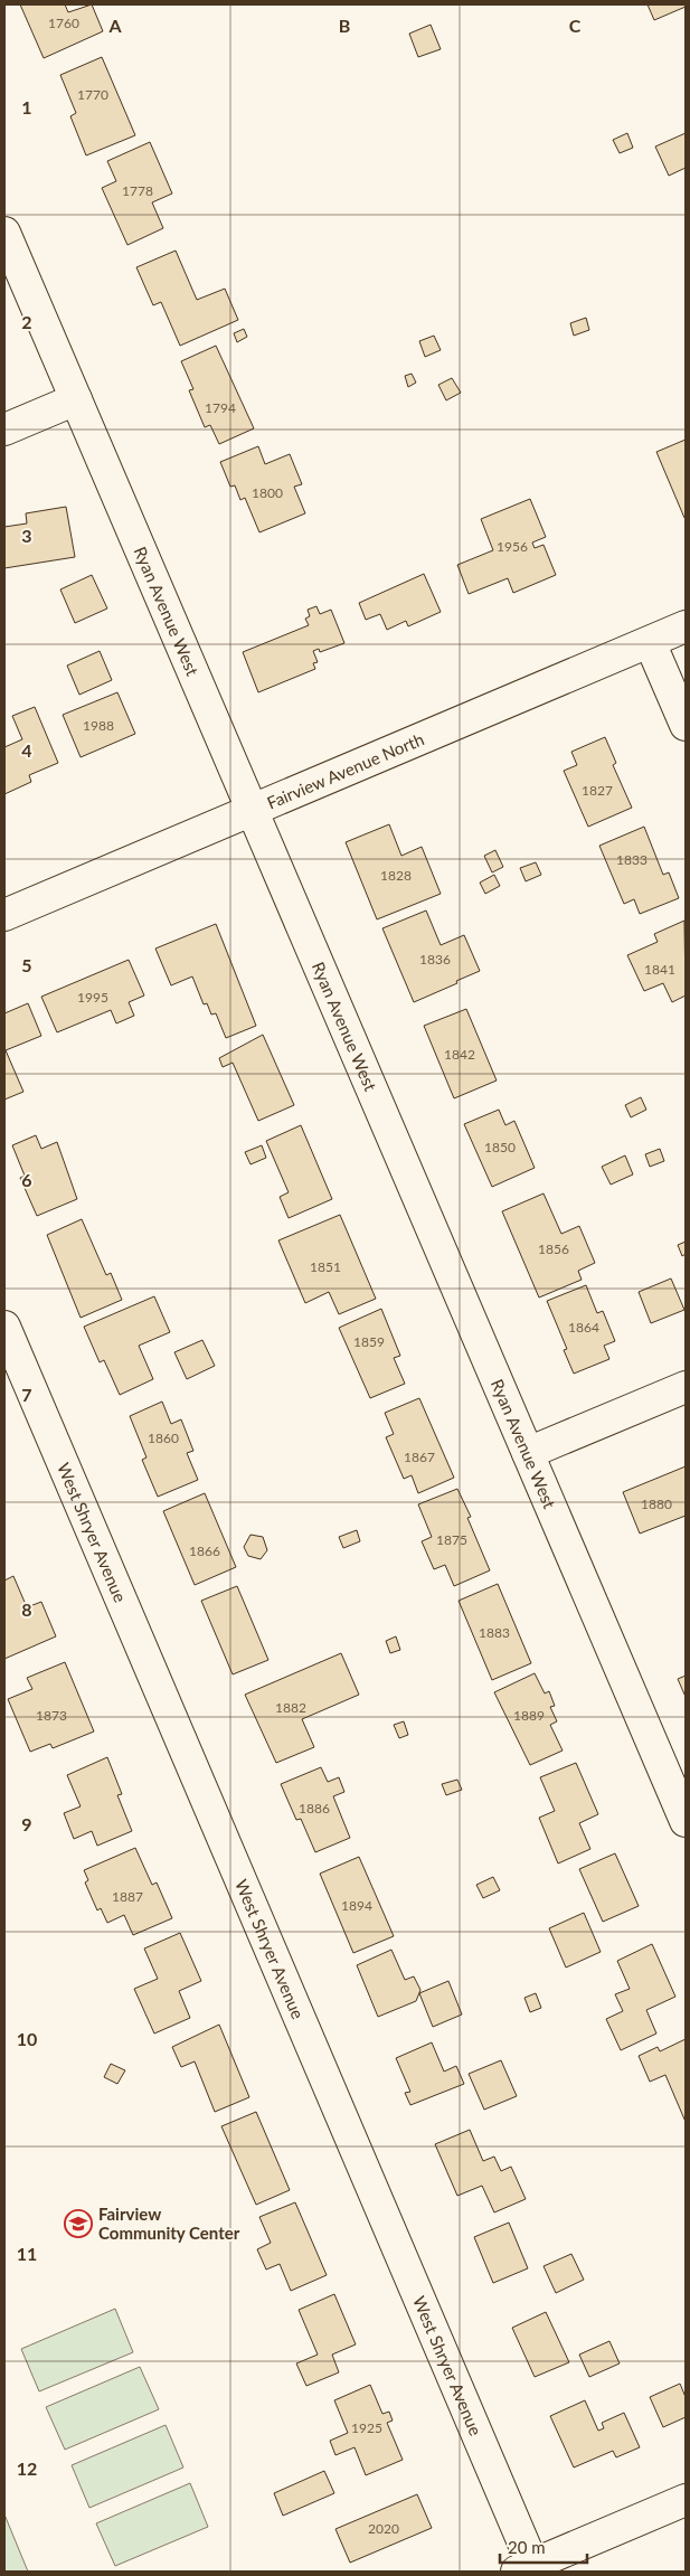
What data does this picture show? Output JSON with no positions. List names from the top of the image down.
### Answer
{
  "streets": {
    "street": ["Ryan Avenue West", "Fairview Avenue North", "West Shryer Avenue"]
  },
  "crossings": [
    ["Ryan Avenue West", "Fairview Avenue North"]
  ],
  "places": {
    "school or university": ["Fairview Community Center"]
  },
  "house_numbers": [
    "1760",
    "1770",
    "1778",
    "1794",
    "1800",
    "1956",
    "1988",
    "1827",
    "1833",
    "1828",
    "1836",
    "1841",
    "1995",
    "1842",
    "1850",
    "1856",
    "1851",
    "1864",
    "1859",
    "1860",
    "1867",
    "1880",
    "1875",
    "1866",
    "1883",
    "1882",
    "1873",
    "1889",
    "1886",
    "1887",
    "1894",
    "1925",
    "2020"
  ],
  "scale_bar": "20 m",
  "grid": {
    "columns": ["A", "B", "C"],
    "rows": [
      "1",
      "2",
      "3",
      "4",
      "5",
      "6",
      "7",
      "8",
      "9",
      "10",
      "11",
      "12"
    ]
  }
}
